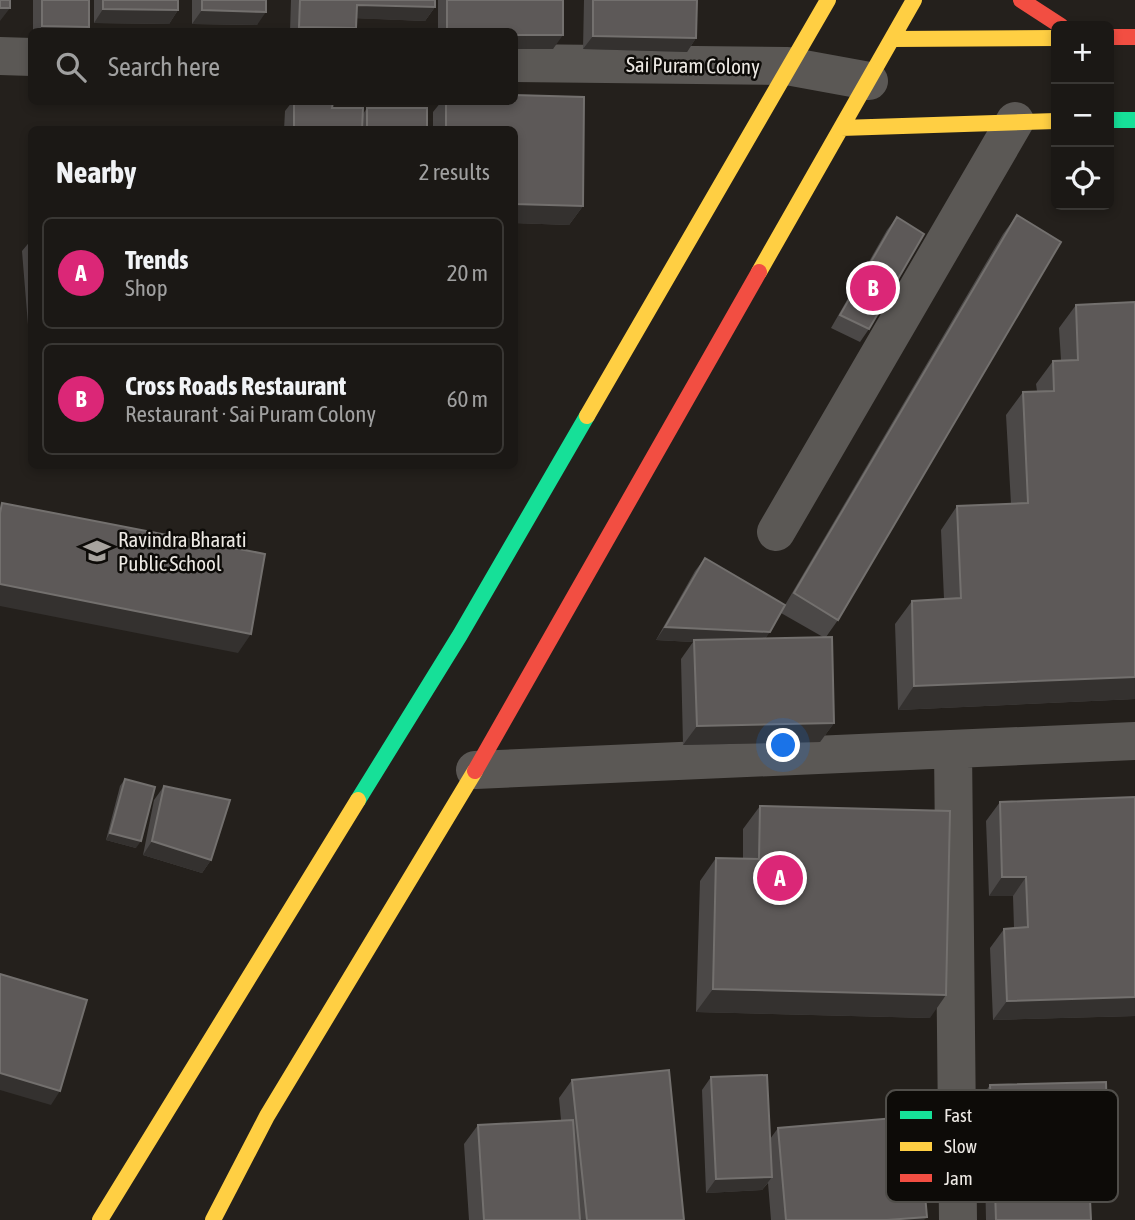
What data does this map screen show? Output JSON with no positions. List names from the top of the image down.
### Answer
{
  "streets": {
    "street": ["Sai Puram Colony"]
  },
  "places": {
    "school or university": ["Ravindra Bharati Public School"]
  },
  "legend": ["Fast", "Slow", "Jam"],
  "page": {
    "map_buttons": ["+", "−"],
    "search": "Search here",
    "heading": ["Nearby", "2 results"],
    "list": [
      {
        "mark": "A",
        "name": "Trends",
        "note": "Shop",
        "value": "20 m"
      },
      {
        "mark": "B",
        "name": "Cross Roads Restaurant",
        "note": "Restaurant · Sai Puram Colony",
        "value": "60 m"
      }
    ],
    "pins": ["B", "A"]
  }
}
